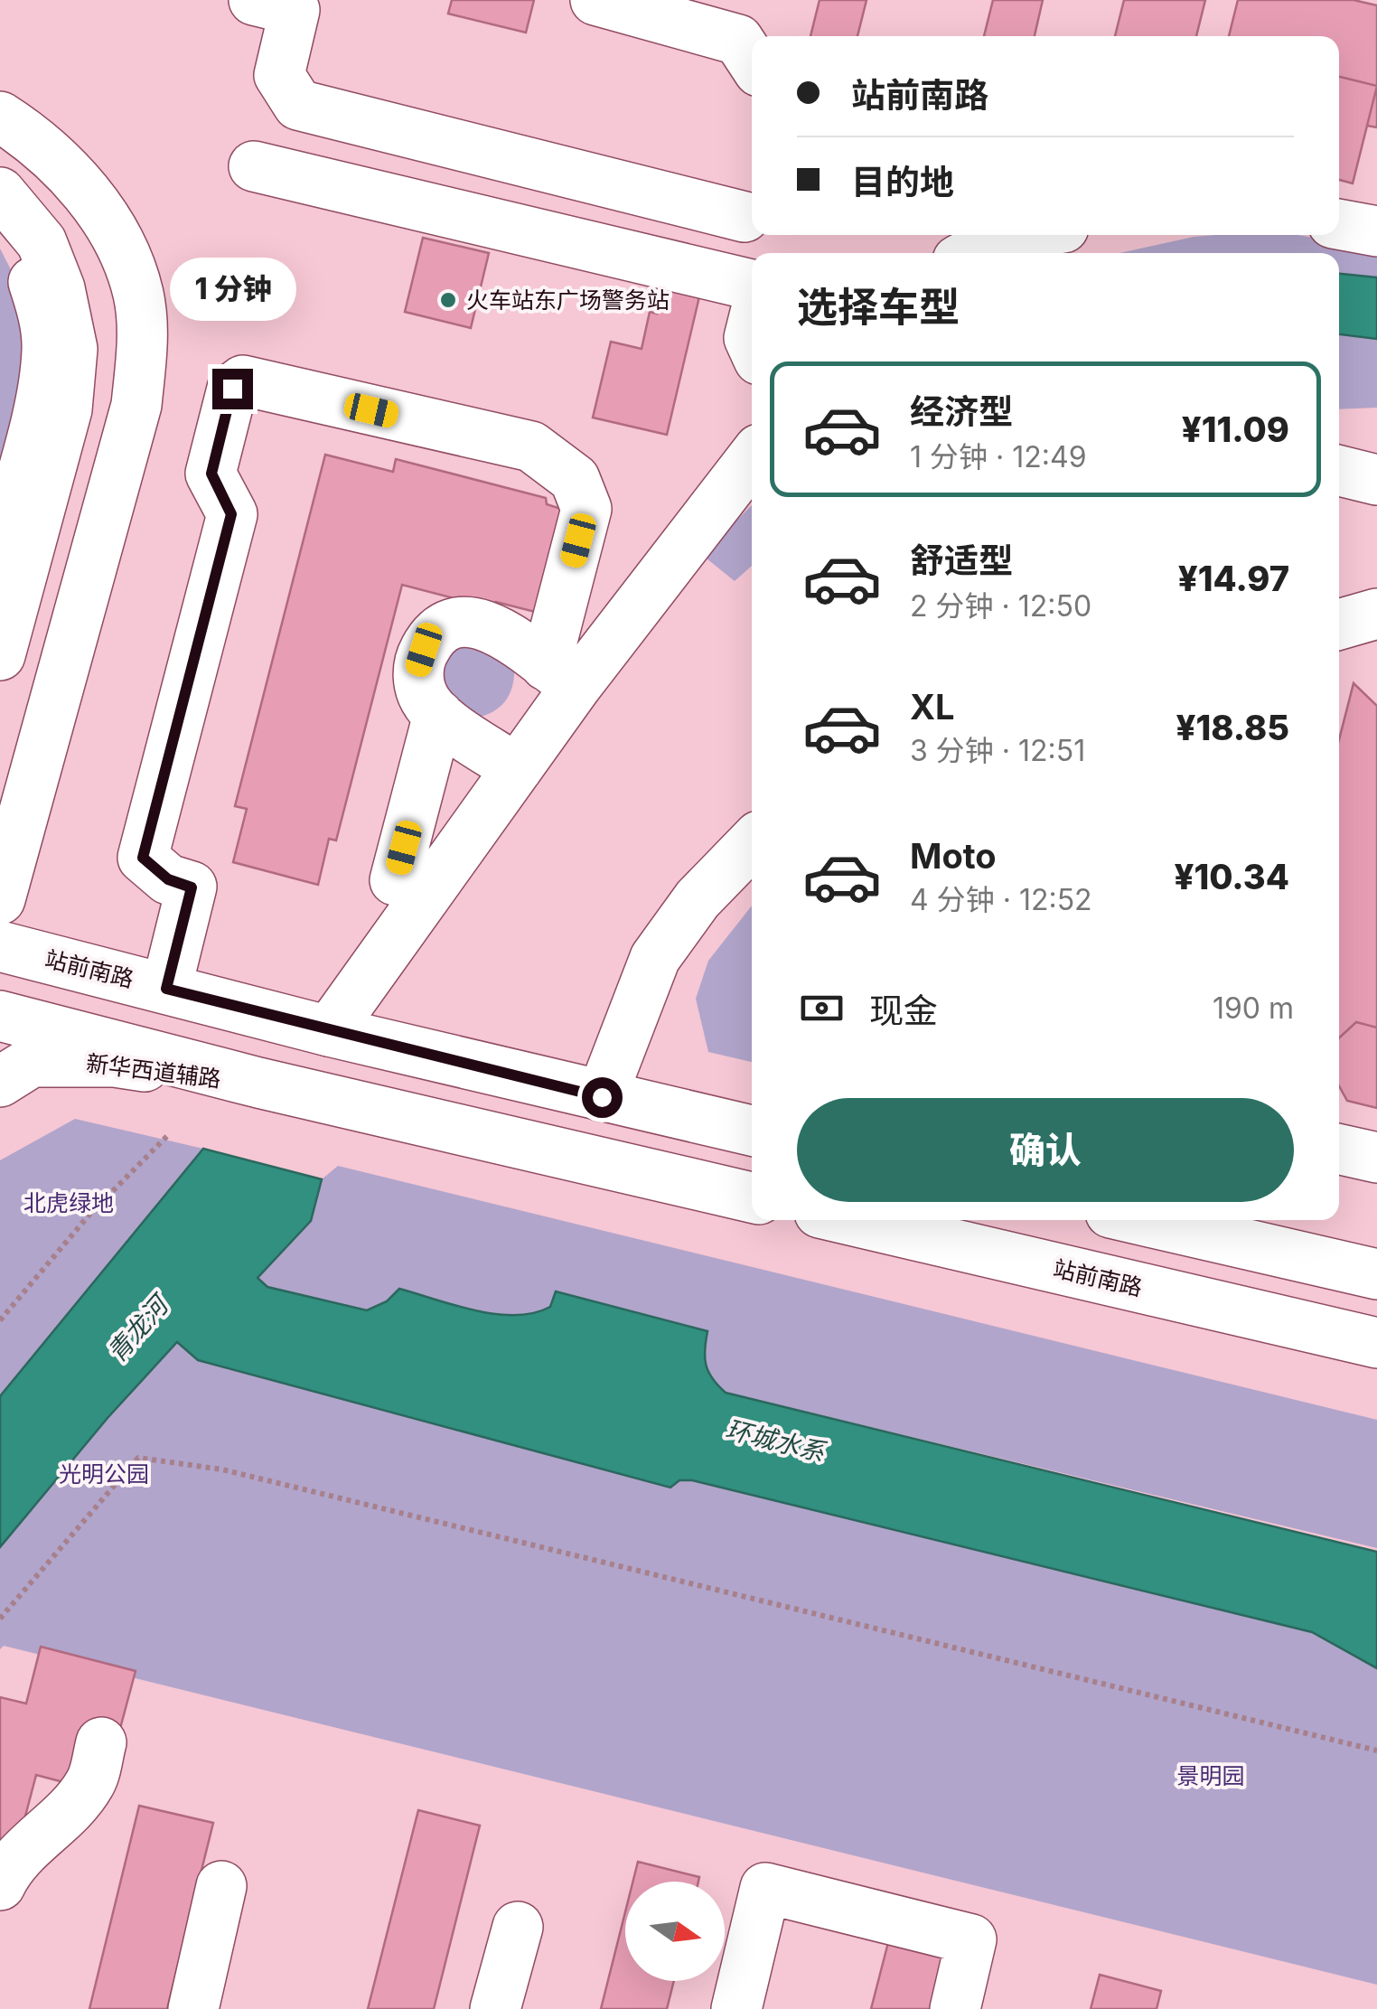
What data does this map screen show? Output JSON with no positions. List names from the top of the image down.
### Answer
{
  "streets": {
    "main road": ["站前南路", "新华西道辅路"]
  },
  "water": ["青龙河", "环城水系"],
  "parks": ["北虎绿地", "光明公园", "景明园"],
  "places": ["火车站东广场警务站"],
  "north": "right",
  "page": {
    "banner": ["站前南路", "目的地"],
    "heading": "选择车型",
    "bubble": "1 分钟",
    "list": [
      {
        "name": "经济型",
        "note": "1 分钟 · 12:49",
        "value": "¥11.09"
      },
      {
        "name": "舒适型",
        "note": "2 分钟 · 12:50",
        "value": "¥14.97"
      },
      {
        "name": "XL",
        "note": "3 分钟 · 12:51",
        "value": "¥18.85"
      },
      {
        "name": "Moto",
        "note": "4 分钟 · 12:52",
        "value": "¥10.34"
      }
    ],
    "pay": ["现金", "190 m"],
    "buttons": "确认"
  }
}
